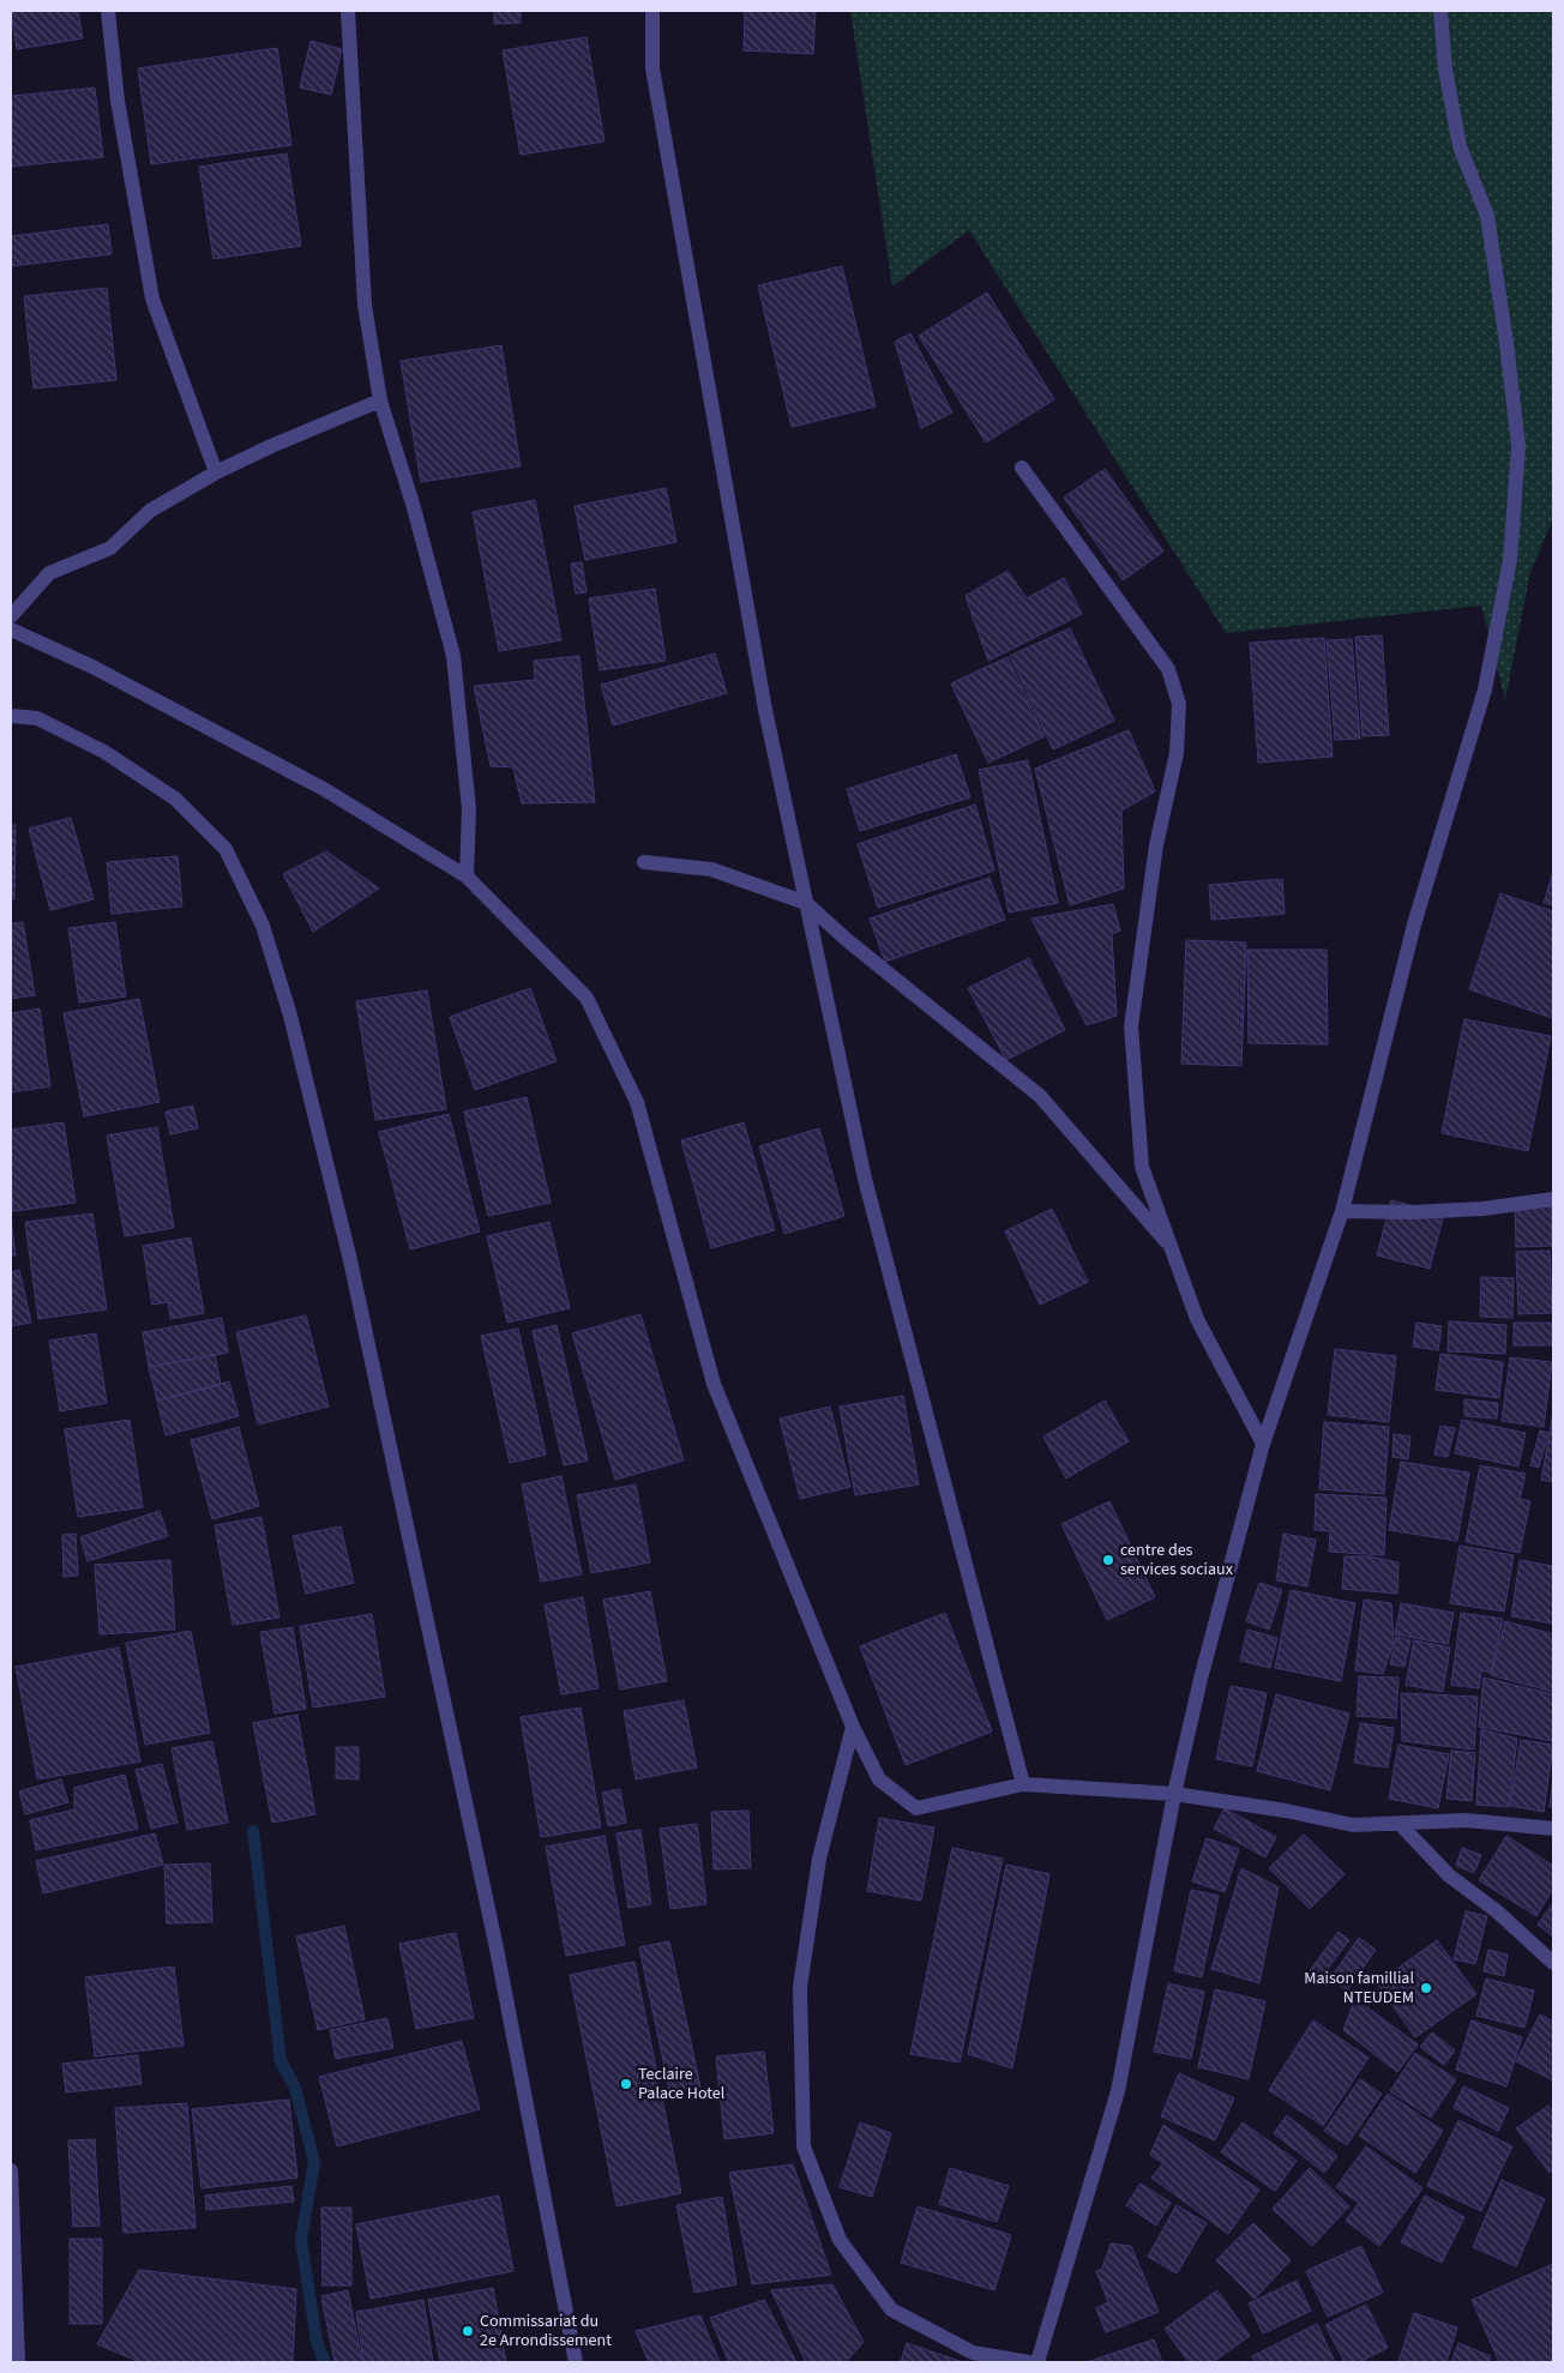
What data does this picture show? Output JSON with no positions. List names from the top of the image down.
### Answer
{
  "places": [
    "centre des services sociaux",
    "Maison famillial NTEUDEM",
    "Teclaire Palace Hotel",
    "Commissariat du 2e Arrondissement"
  ]
}
